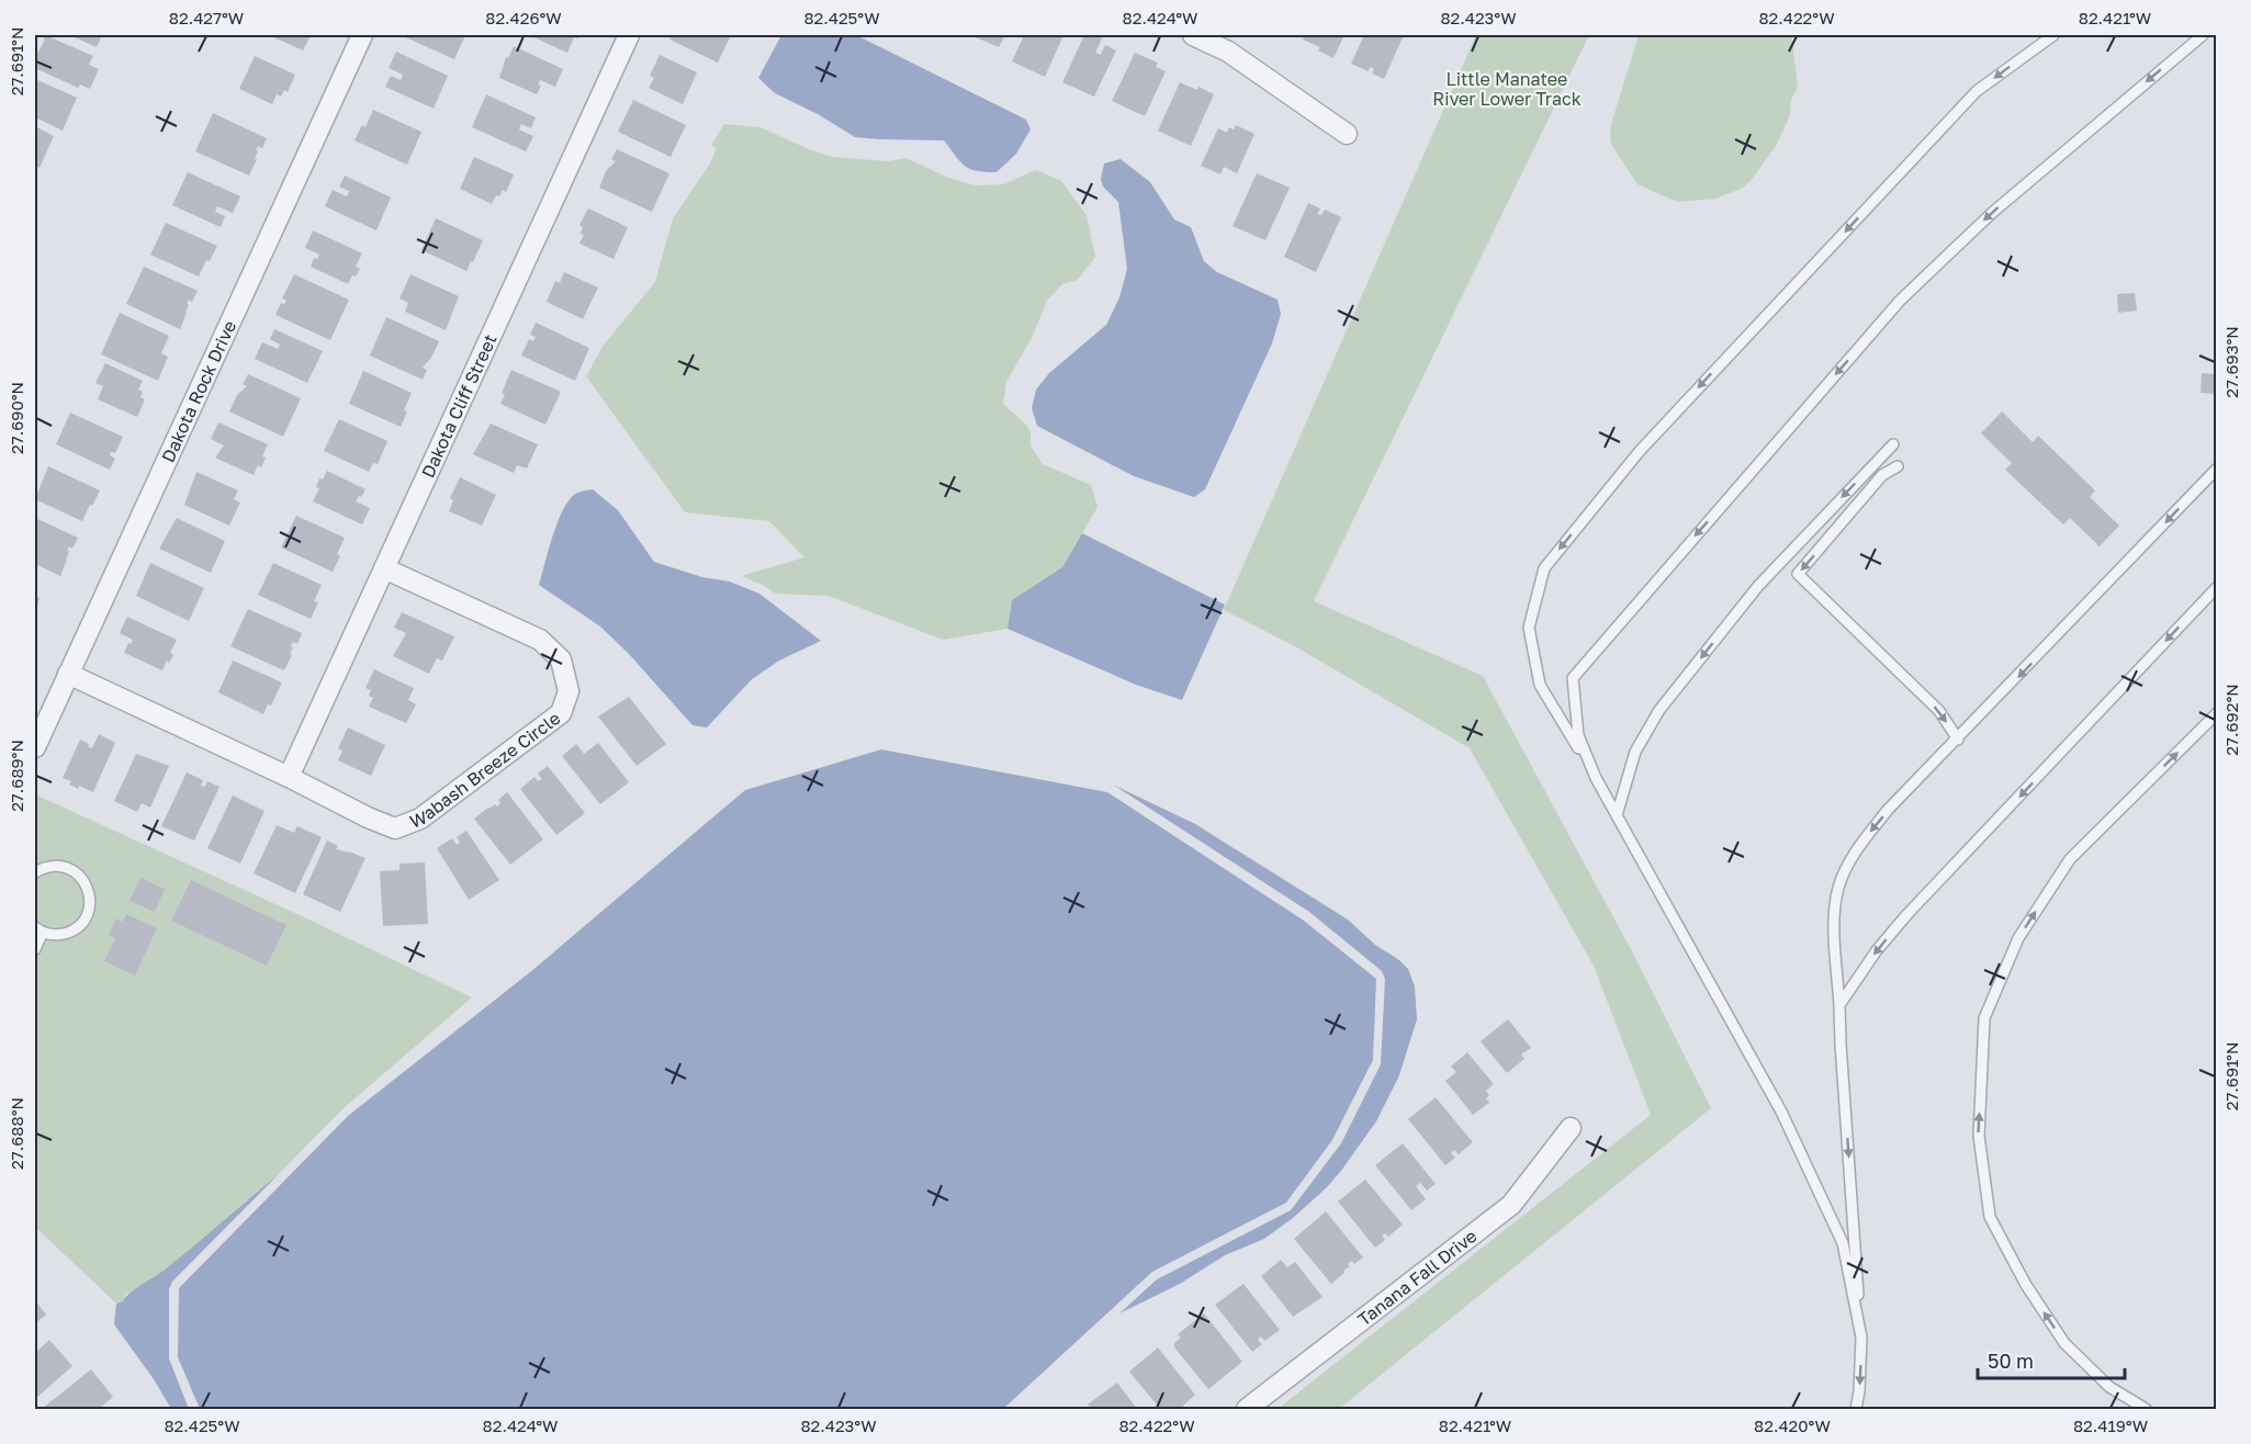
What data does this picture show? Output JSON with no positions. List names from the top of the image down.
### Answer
{
  "streets": {
    "street": [
      "Dakota Rock Drive",
      "Dakota Cliff Street",
      "Wabash Breeze Circle",
      "Tanana Fall Drive"
    ]
  },
  "crossings": [
    ["Dakota Rock Drive", "Wabash Breeze Circle"],
    ["Dakota Cliff Street", "Wabash Breeze Circle"]
  ],
  "parks": ["Little Manatee River Lower Track"],
  "scale_bar": "50 m",
  "coordinates": [
    "82.427°W",
    "82.426°W",
    "82.425°W",
    "82.424°W",
    "82.423°W",
    "82.422°W",
    "82.421°W",
    "27.691°N",
    "27.693°N",
    "27.690°N",
    "27.692°N",
    "27.689°N",
    "27.688°N",
    "82.420°W",
    "82.419°W"
  ]
}
